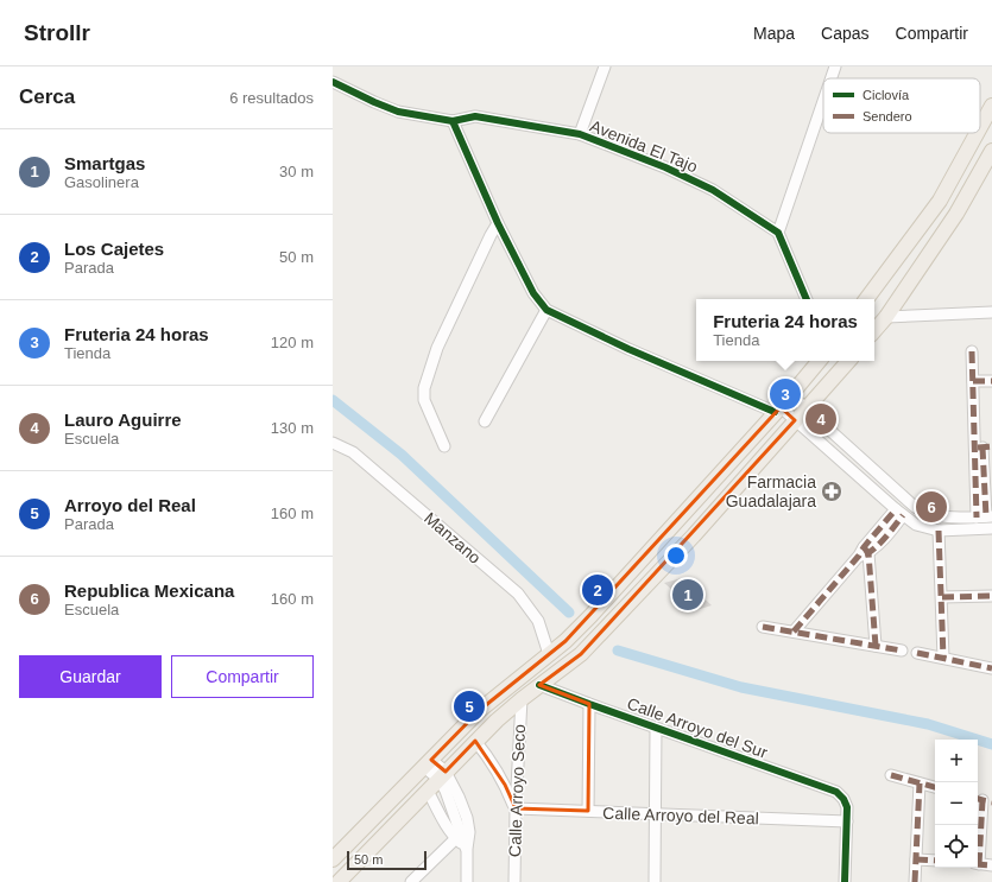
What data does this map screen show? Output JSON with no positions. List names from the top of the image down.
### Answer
{
  "streets": {
    "street": [
      "Avenida El Tajo",
      "Manzano",
      "Calle Arroyo del Sur",
      "Calle Arroyo Seco",
      "Calle Arroyo del Real"
    ]
  },
  "crossings": [
    ["Calle Arroyo del Sur", "Calle Arroyo del Real"],
    ["Calle Arroyo Seco", "Calle Arroyo del Real"]
  ],
  "places": {
    "pharmacy": ["Farmacia Guadalajara"]
  },
  "legend": ["Ciclovía", "Sendero"],
  "scale_bar": "50 m",
  "page": {
    "header": "Strollr",
    "nav": ["Mapa", "Capas", "Compartir"],
    "heading": ["Cerca", "6 resultados"],
    "list": [
      {
        "mark": "1",
        "name": "Smartgas",
        "note": "Gasolinera",
        "value": "30 m"
      },
      {
        "mark": "2",
        "name": "Los Cajetes",
        "note": "Parada",
        "value": "50 m"
      },
      {
        "mark": "3",
        "name": "Fruteria 24 horas",
        "note": "Tienda",
        "value": "120 m"
      },
      {
        "mark": "4",
        "name": "Lauro Aguirre",
        "note": "Escuela",
        "value": "130 m"
      },
      {
        "mark": "5",
        "name": "Arroyo del Real",
        "note": "Parada",
        "value": "160 m"
      },
      {
        "mark": "6",
        "name": "Republica Mexicana",
        "note": "Escuela",
        "value": "160 m"
      }
    ],
    "popup": ["Fruteria 24 horas", "Tienda"],
    "pins": [
      "3",
      "4",
      "6",
      "2",
      "1",
      "5"
    ],
    "buttons": ["Guardar", "Compartir"],
    "map_buttons": ["+", "−"],
    "scale": "50 m"
  }
}
